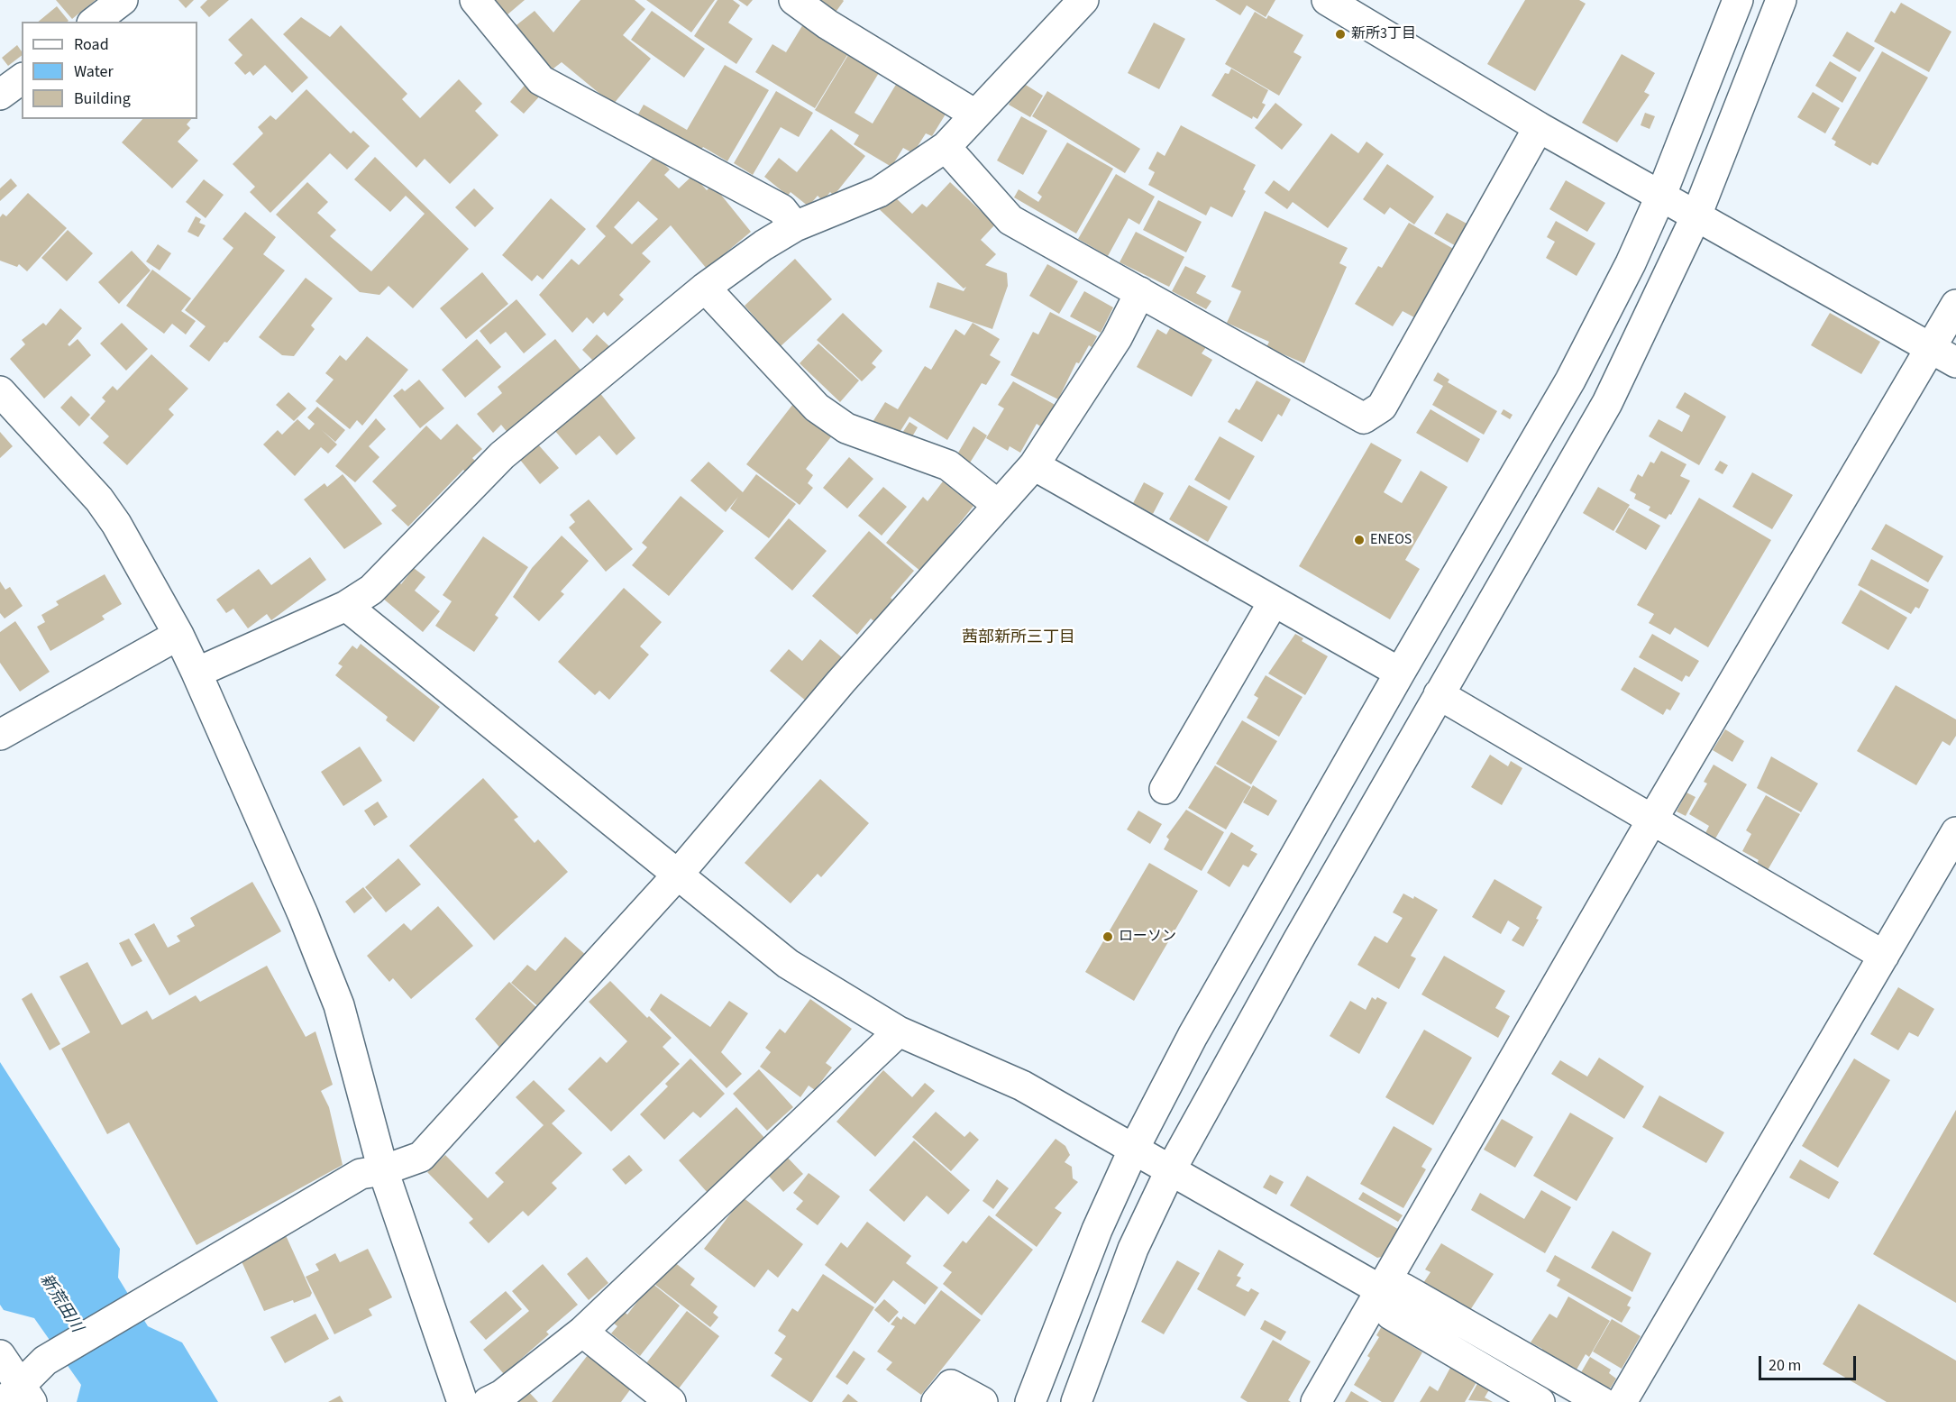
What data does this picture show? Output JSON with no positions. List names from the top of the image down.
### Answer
{
  "districts": ["茜部新所三丁目"],
  "water": ["新荒田川"],
  "places": ["新所3丁目", "ENEOS", "ローソン"],
  "legend": ["Road", "Water", "Building"],
  "scale_bar": "20 m"
}
